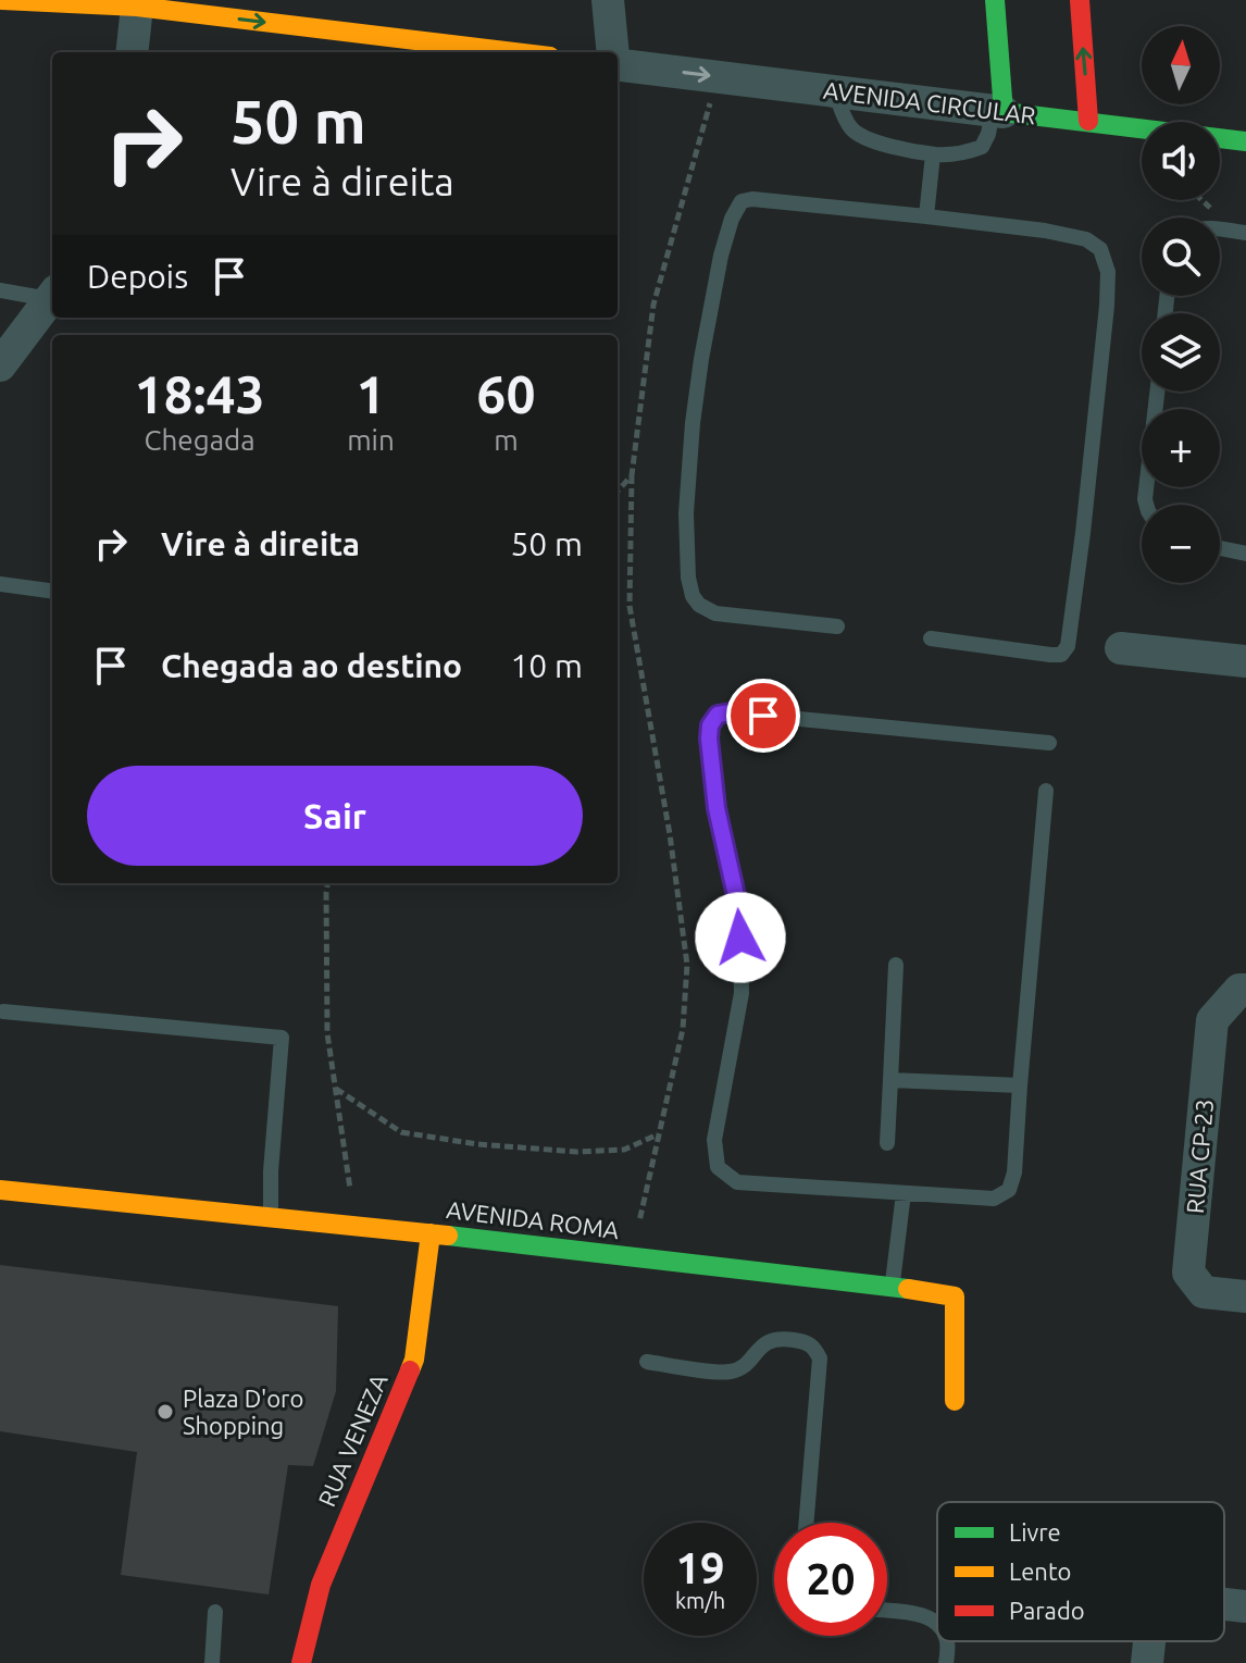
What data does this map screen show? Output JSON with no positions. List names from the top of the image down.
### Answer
{
  "streets": {
    "street": [
      "AVENIDA CIRCULAR",
      "RUA CP-23",
      "AVENIDA ROMA",
      "RUA VENEZA"
    ]
  },
  "crossings": [
    ["AVENIDA ROMA", "RUA VENEZA"]
  ],
  "places": ["Plaza D'oro Shopping"],
  "legend": ["Livre", "Lento", "Parado"],
  "north": "top",
  "page": {
    "map_buttons": ["+", "−"],
    "turn": ["50 m", "Vire à direita"],
    "then": "Depois",
    "eta": [
      "18:43",
      "Chegada",
      "1",
      "min",
      "60",
      "m"
    ],
    "list": [
      {
        "name": "Vire à direita",
        "value": "50 m"
      },
      {
        "name": "Chegada ao destino",
        "value": "10 m"
      }
    ],
    "buttons": "Sair",
    "speed": "19 km/h",
    "limit": "20"
  }
}
